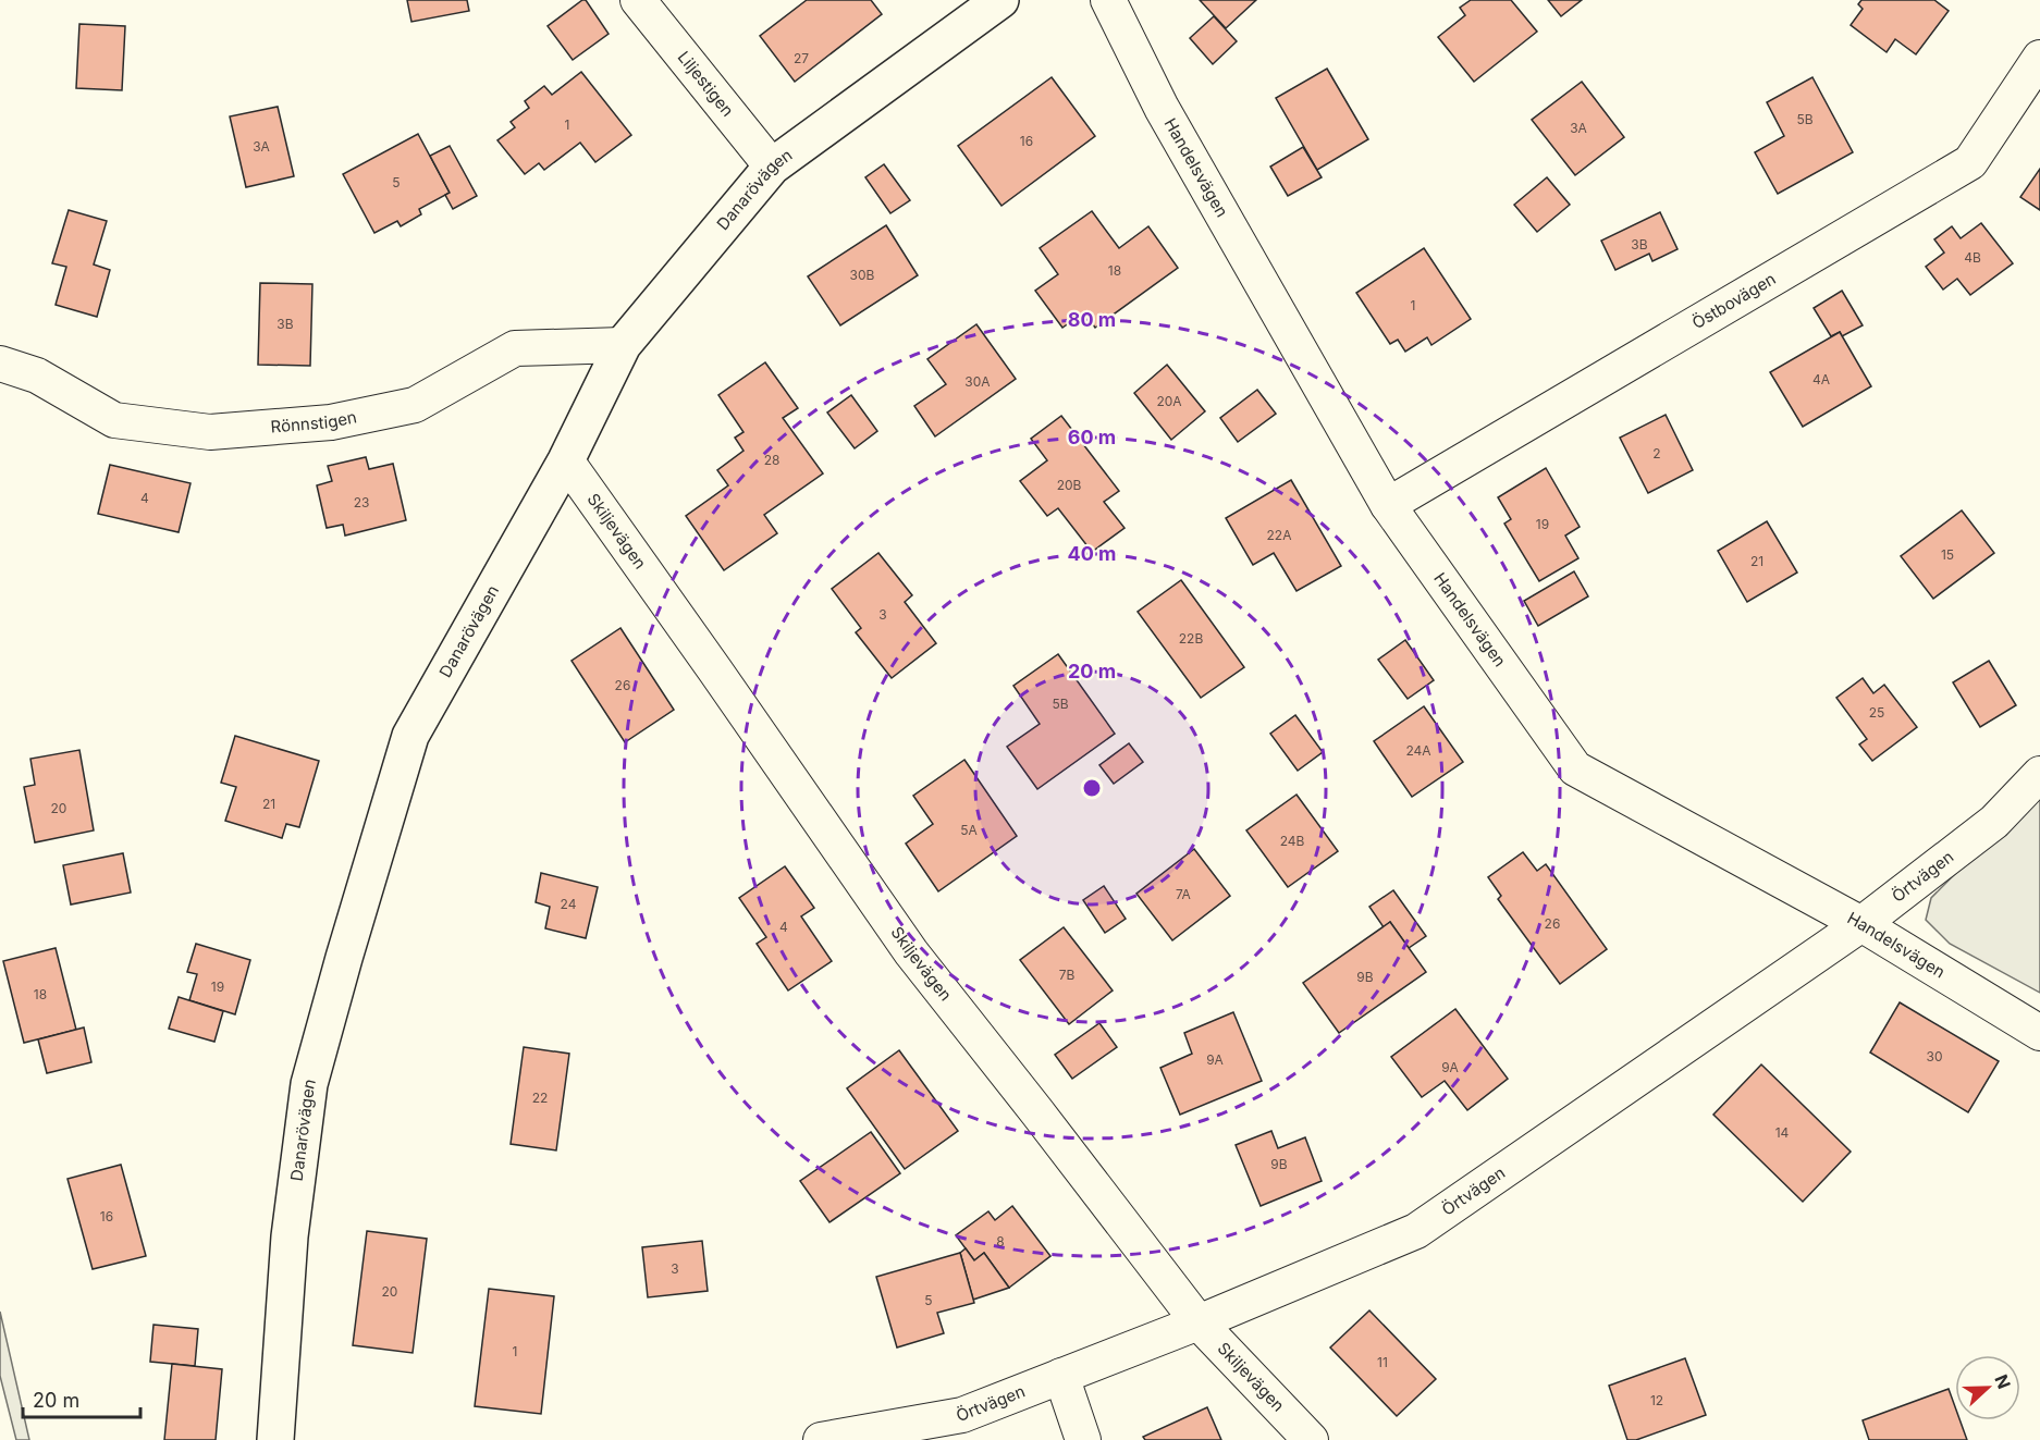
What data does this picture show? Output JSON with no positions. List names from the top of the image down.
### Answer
{
  "streets": {
    "street": [
      "Liljestigen",
      "Handelsvägen",
      "Danarövägen",
      "Östbovägen",
      "Rönnstigen",
      "Skiljevägen",
      "Örtvägen"
    ]
  },
  "crossings": [
    ["Liljestigen", "Danarövägen"],
    ["Handelsvägen", "Östbovägen"],
    ["Handelsvägen", "Örtvägen"],
    ["Danarövägen", "Rönnstigen"],
    ["Danarövägen", "Skiljevägen"],
    ["Skiljevägen", "Örtvägen"]
  ],
  "house_numbers": [
    "27",
    "5B",
    "1",
    "3A",
    "16",
    "3A",
    "5",
    "3B",
    "4B",
    "18",
    "30B",
    "1",
    "3B",
    "4A",
    "30A",
    "20A",
    "2",
    "28",
    "20B",
    "4",
    "23",
    "19",
    "22A",
    "15",
    "21",
    "3",
    "22B",
    "26",
    "5B",
    "25",
    "24A",
    "21",
    "20",
    "5A",
    "24B",
    "7A",
    "24",
    "26",
    "4",
    "7B",
    "9B",
    "19",
    "18",
    "30",
    "9A",
    "9A",
    "22",
    "14",
    "9B",
    "16",
    "8",
    "3",
    "20",
    "5",
    "1",
    "11",
    "12"
  ],
  "scale_bar": "20 m",
  "north": "right",
  "rings": [
    "80 m",
    "60 m",
    "40 m",
    "20 m"
  ]
}
